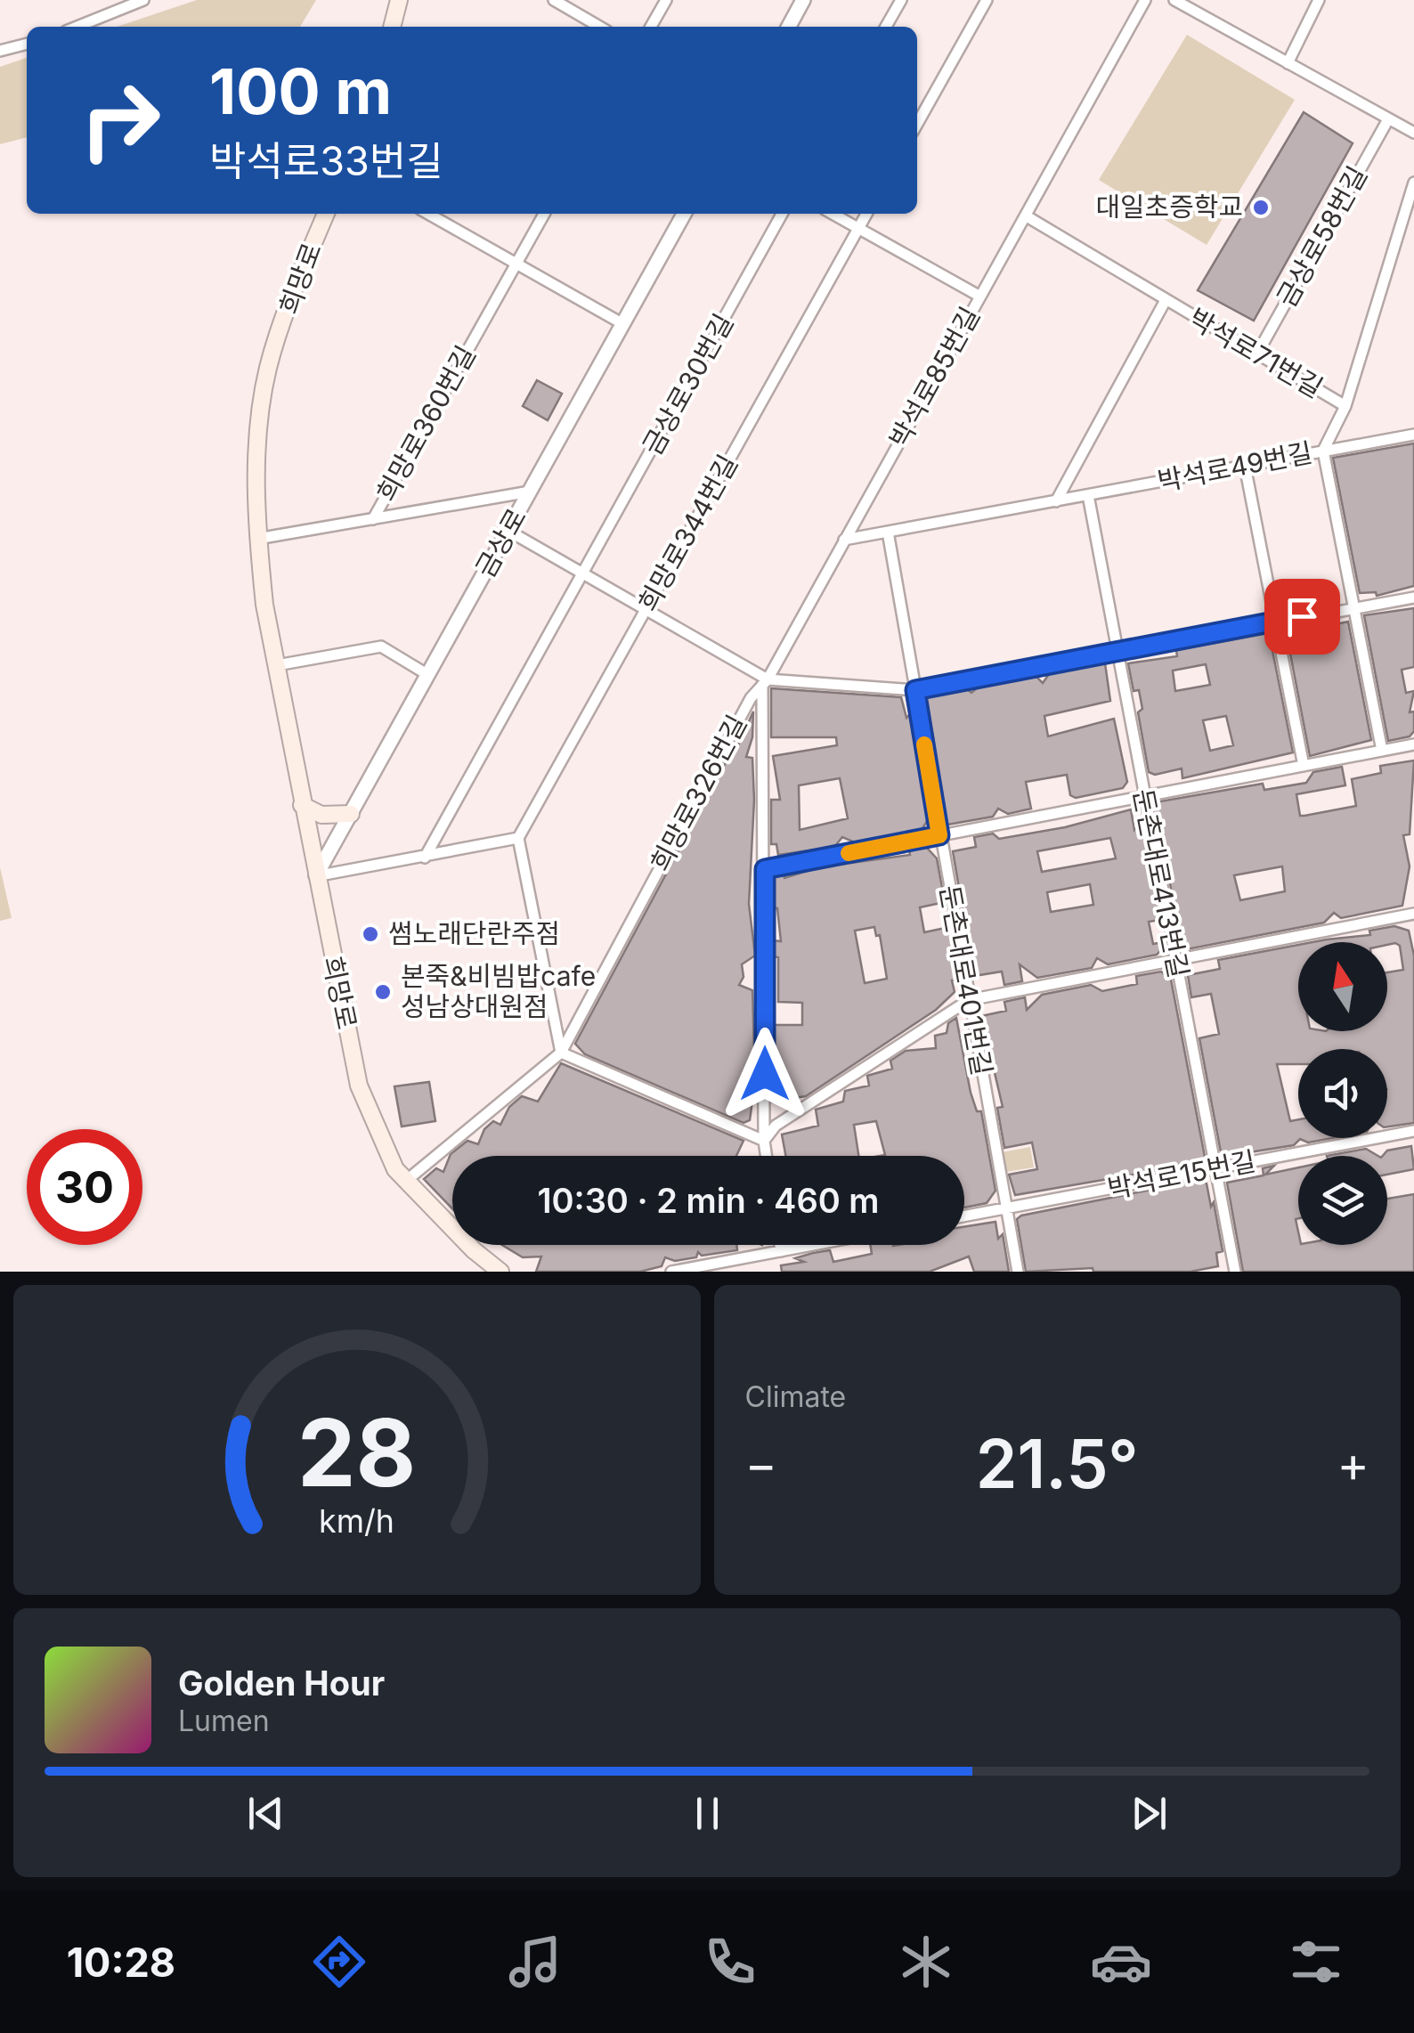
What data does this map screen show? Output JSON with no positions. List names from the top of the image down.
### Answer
{
  "streets": {
    "main road": ["희망로"],
    "street": [
      "금상로58번길",
      "박석로71번길",
      "박석로85번길",
      "금상로30번길",
      "희망로360번길",
      "박석로49번길",
      "희망로344번길",
      "금상로",
      "희망로326번길",
      "둔촌대로413번길",
      "둔촌대로401번길",
      "박석로15번길"
    ]
  },
  "crossings": [
    ["금상로58번길", "박석로71번길"],
    ["희망로", "희망로360번길"],
    ["희망로", "금상로"],
    ["희망로", "희망로326번길"],
    ["박석로71번길", "박석로49번길"],
    ["박석로85번길", "박석로49번길"],
    ["박석로85번길", "희망로326번길"],
    ["희망로360번길", "금상로"],
    ["박석로49번길", "희망로326번길"],
    ["박석로49번길", "둔촌대로413번길"],
    ["박석로49번길", "둔촌대로401번길"],
    ["둔촌대로413번길", "박석로15번길"],
    ["둔촌대로401번길", "박석로15번길"]
  ],
  "places": ["대일초증학교", "썸노래단란주점", "본죽&비빔밥cafe 성남상대원점"],
  "north": "top",
  "page": {
    "turn": ["100 m", "박석로33번길"],
    "limit": "30",
    "trip": "10:30 · 2 min · 460 m",
    "tile": "Climate",
    "heat": ["−", "21.5°", "+"],
    "song": ["Golden Hour", "Lumen"],
    "tabs": "10:28",
    "gauge": ["28", "km/h"]
  }
}
